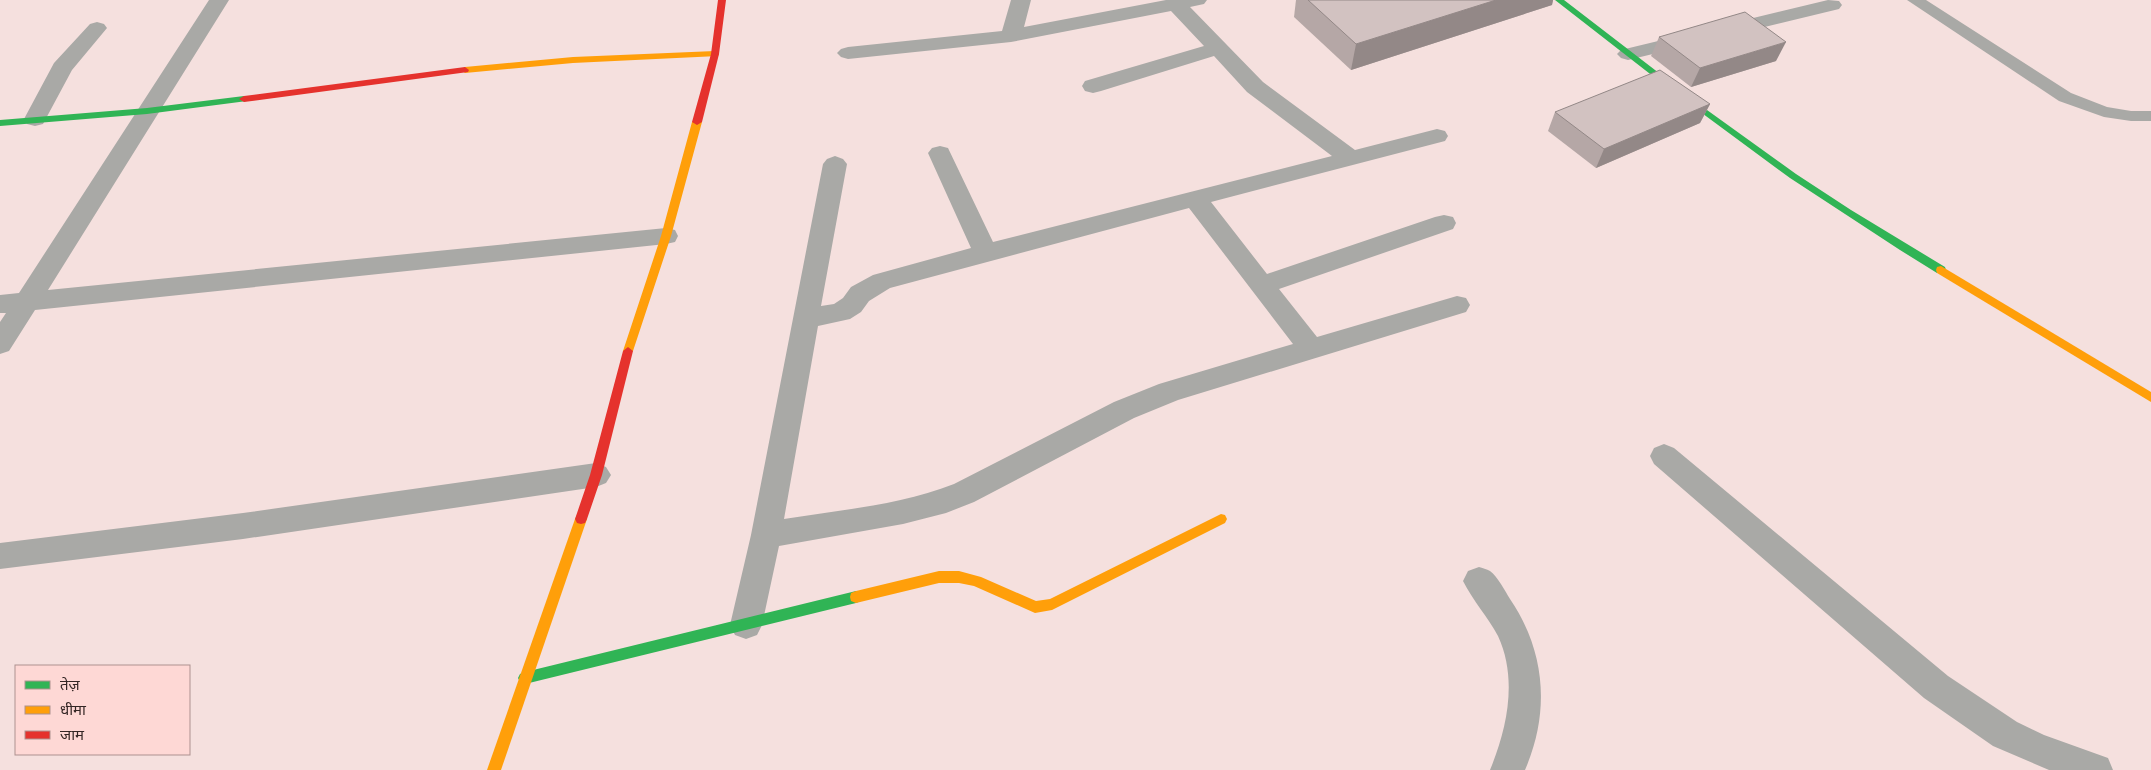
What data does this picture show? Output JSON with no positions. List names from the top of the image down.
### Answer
{
  "legend": ["तेज़", "धीमा", "जाम"]
}
